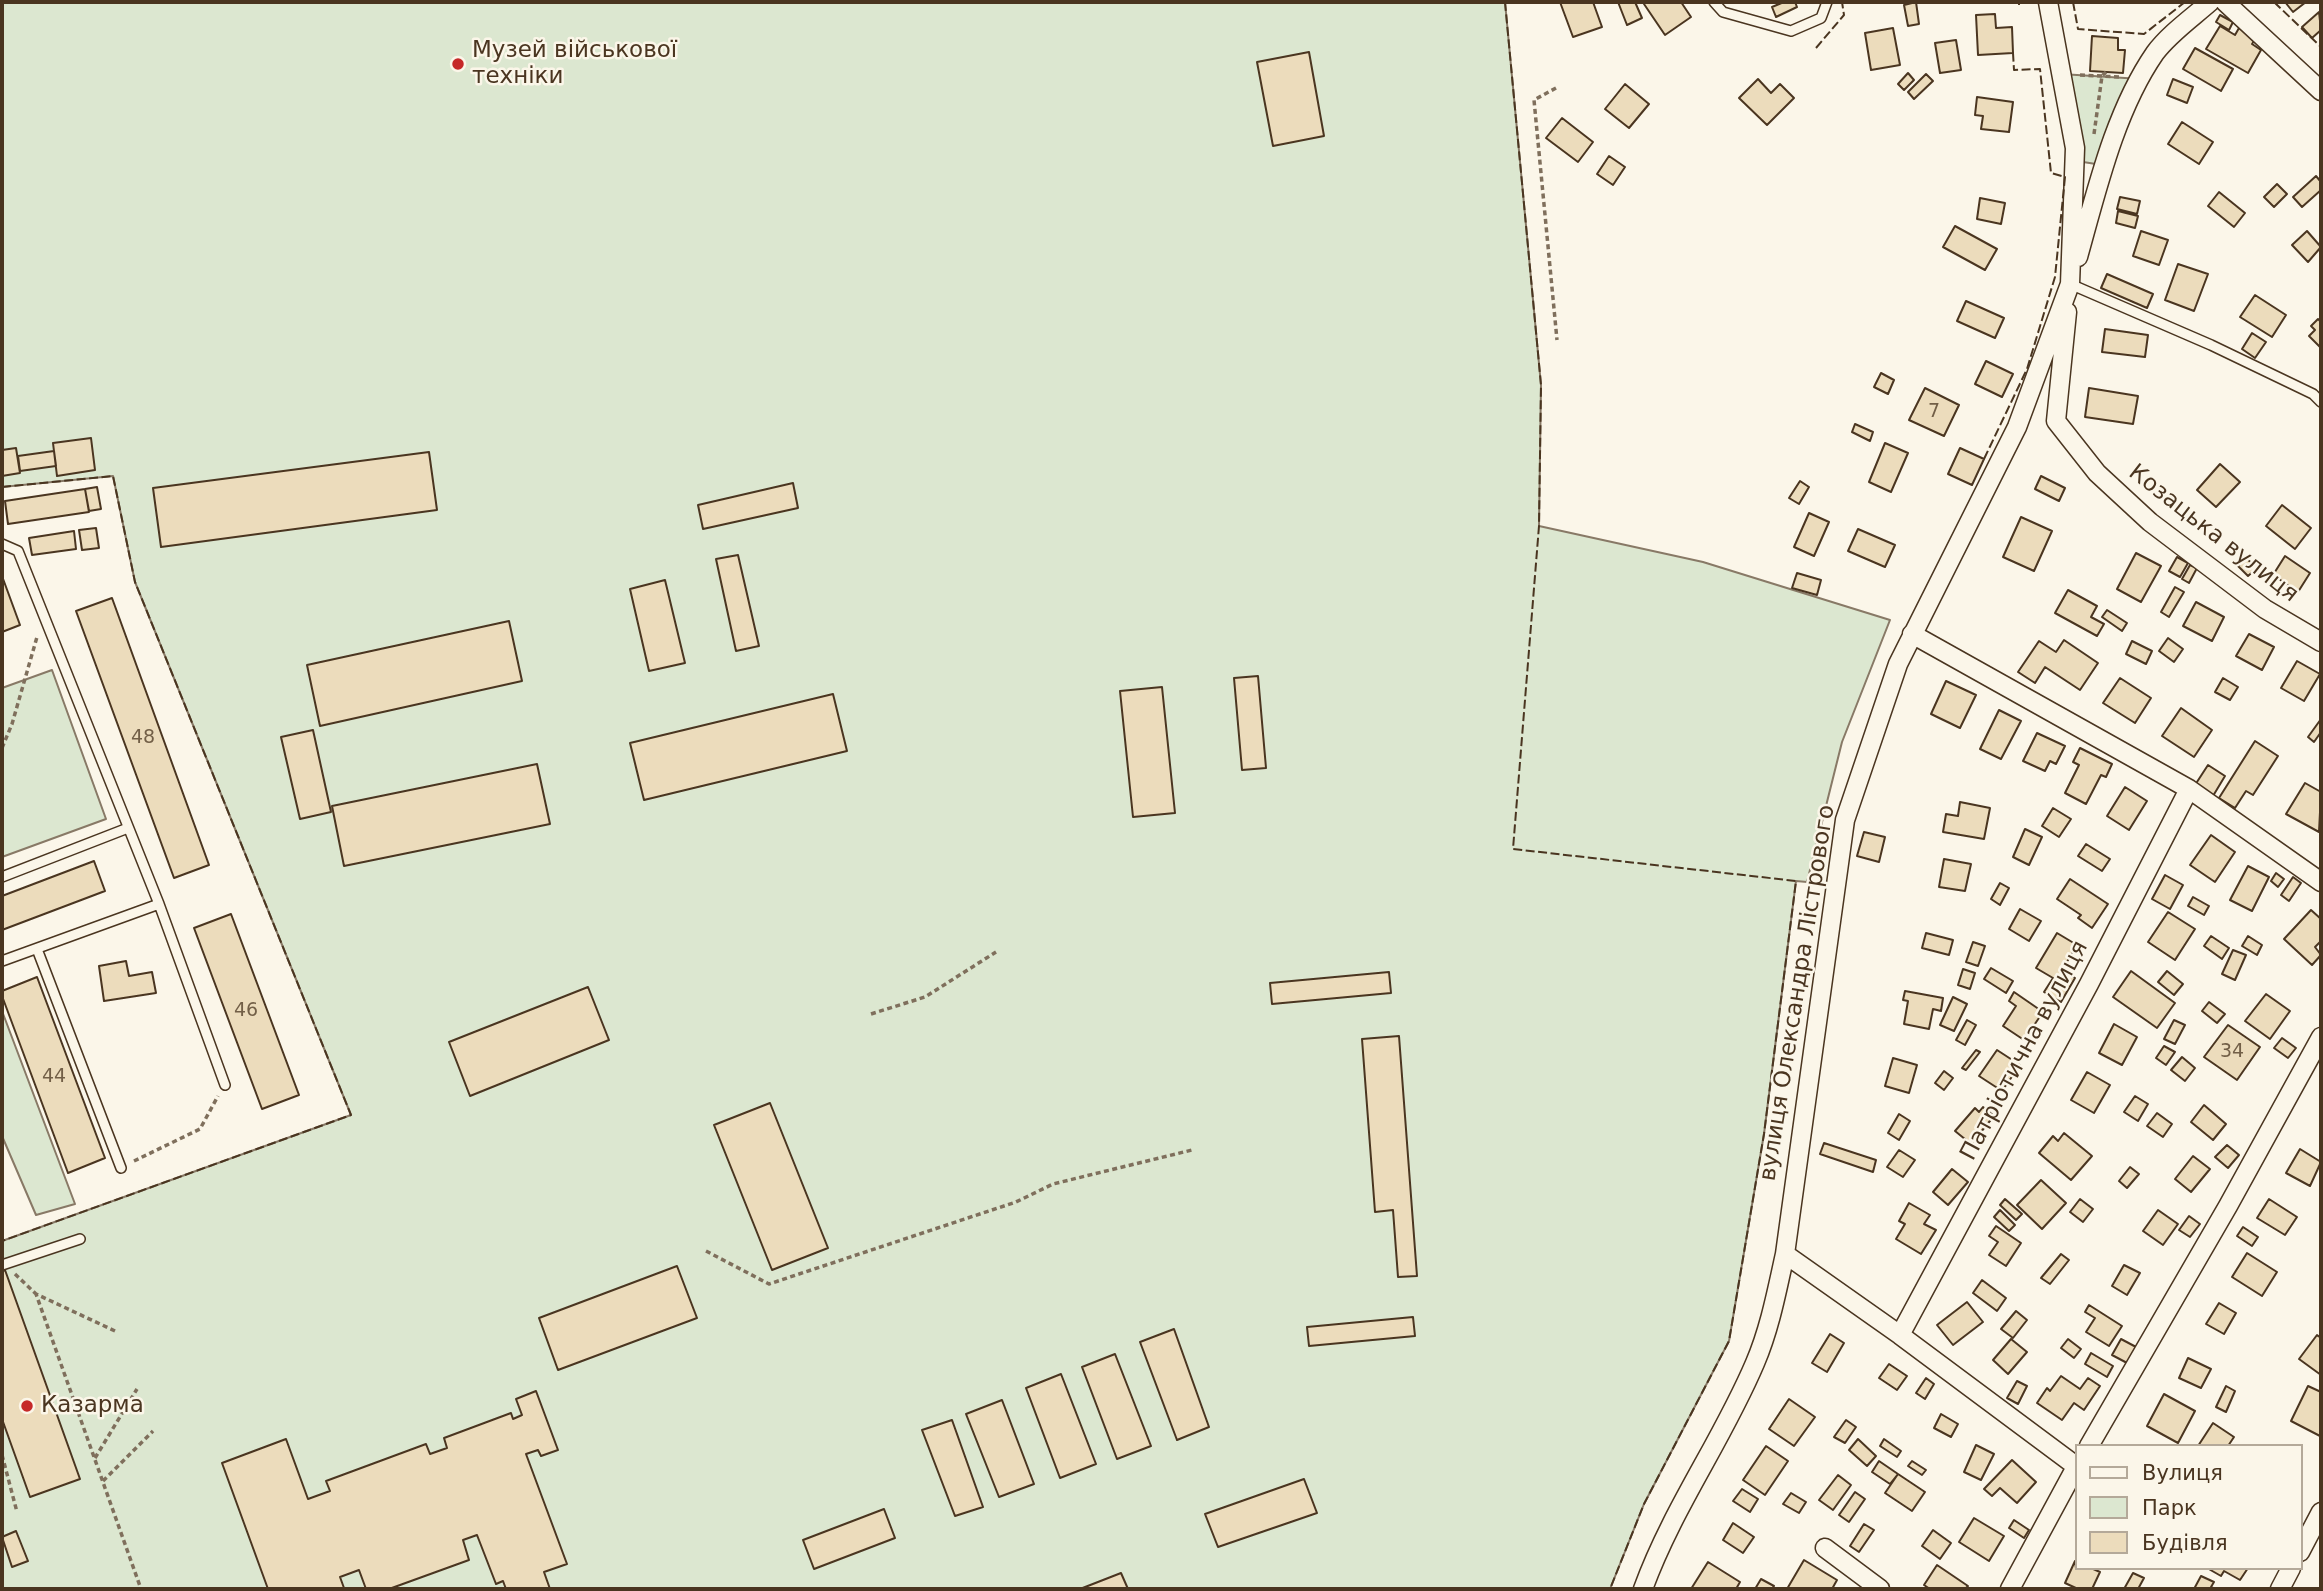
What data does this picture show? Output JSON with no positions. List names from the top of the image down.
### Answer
{
  "streets": {
    "street": ["Козацька вулиця", "вулиця Олександра Лістрового", "Патріотична вулиця"]
  },
  "places": ["Музей військової техніки", "Казарма"],
  "house_numbers": [
    "7",
    "48",
    "46",
    "34",
    "44"
  ],
  "legend": ["Вулиця", "Парк", "Будівля"]
}
